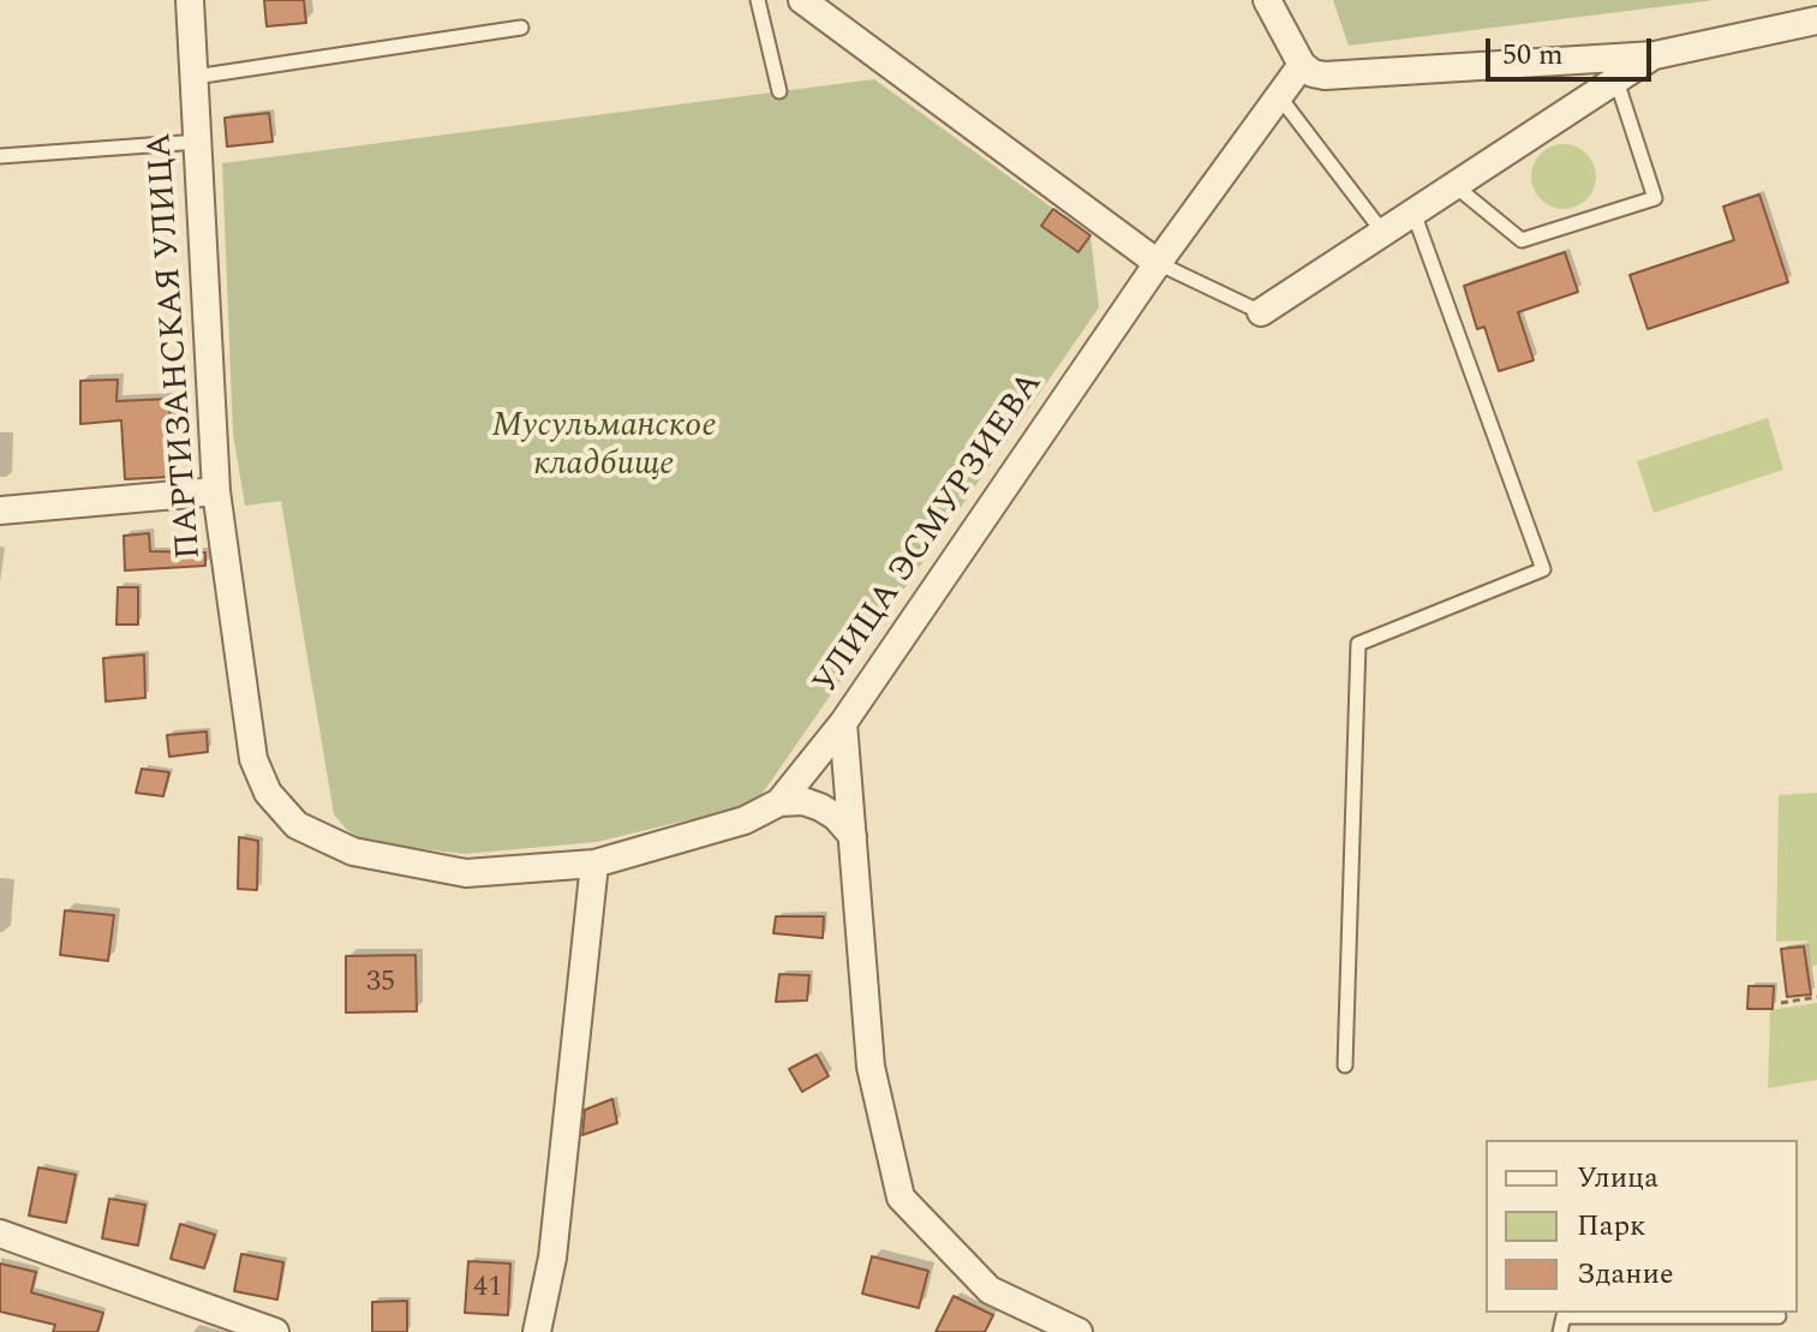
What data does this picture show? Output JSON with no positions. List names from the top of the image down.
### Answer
{
  "streets": {
    "street": ["ПАРТИЗАНСКАЯ УЛИЦА", "УЛИЦА ЭСМУРЗИЕВА"]
  },
  "parks": ["Мусульманское кладбище"],
  "house_numbers": ["35", "41"],
  "legend": ["Улица", "Парк", "Здание"],
  "scale_bar": "50 m"
}
